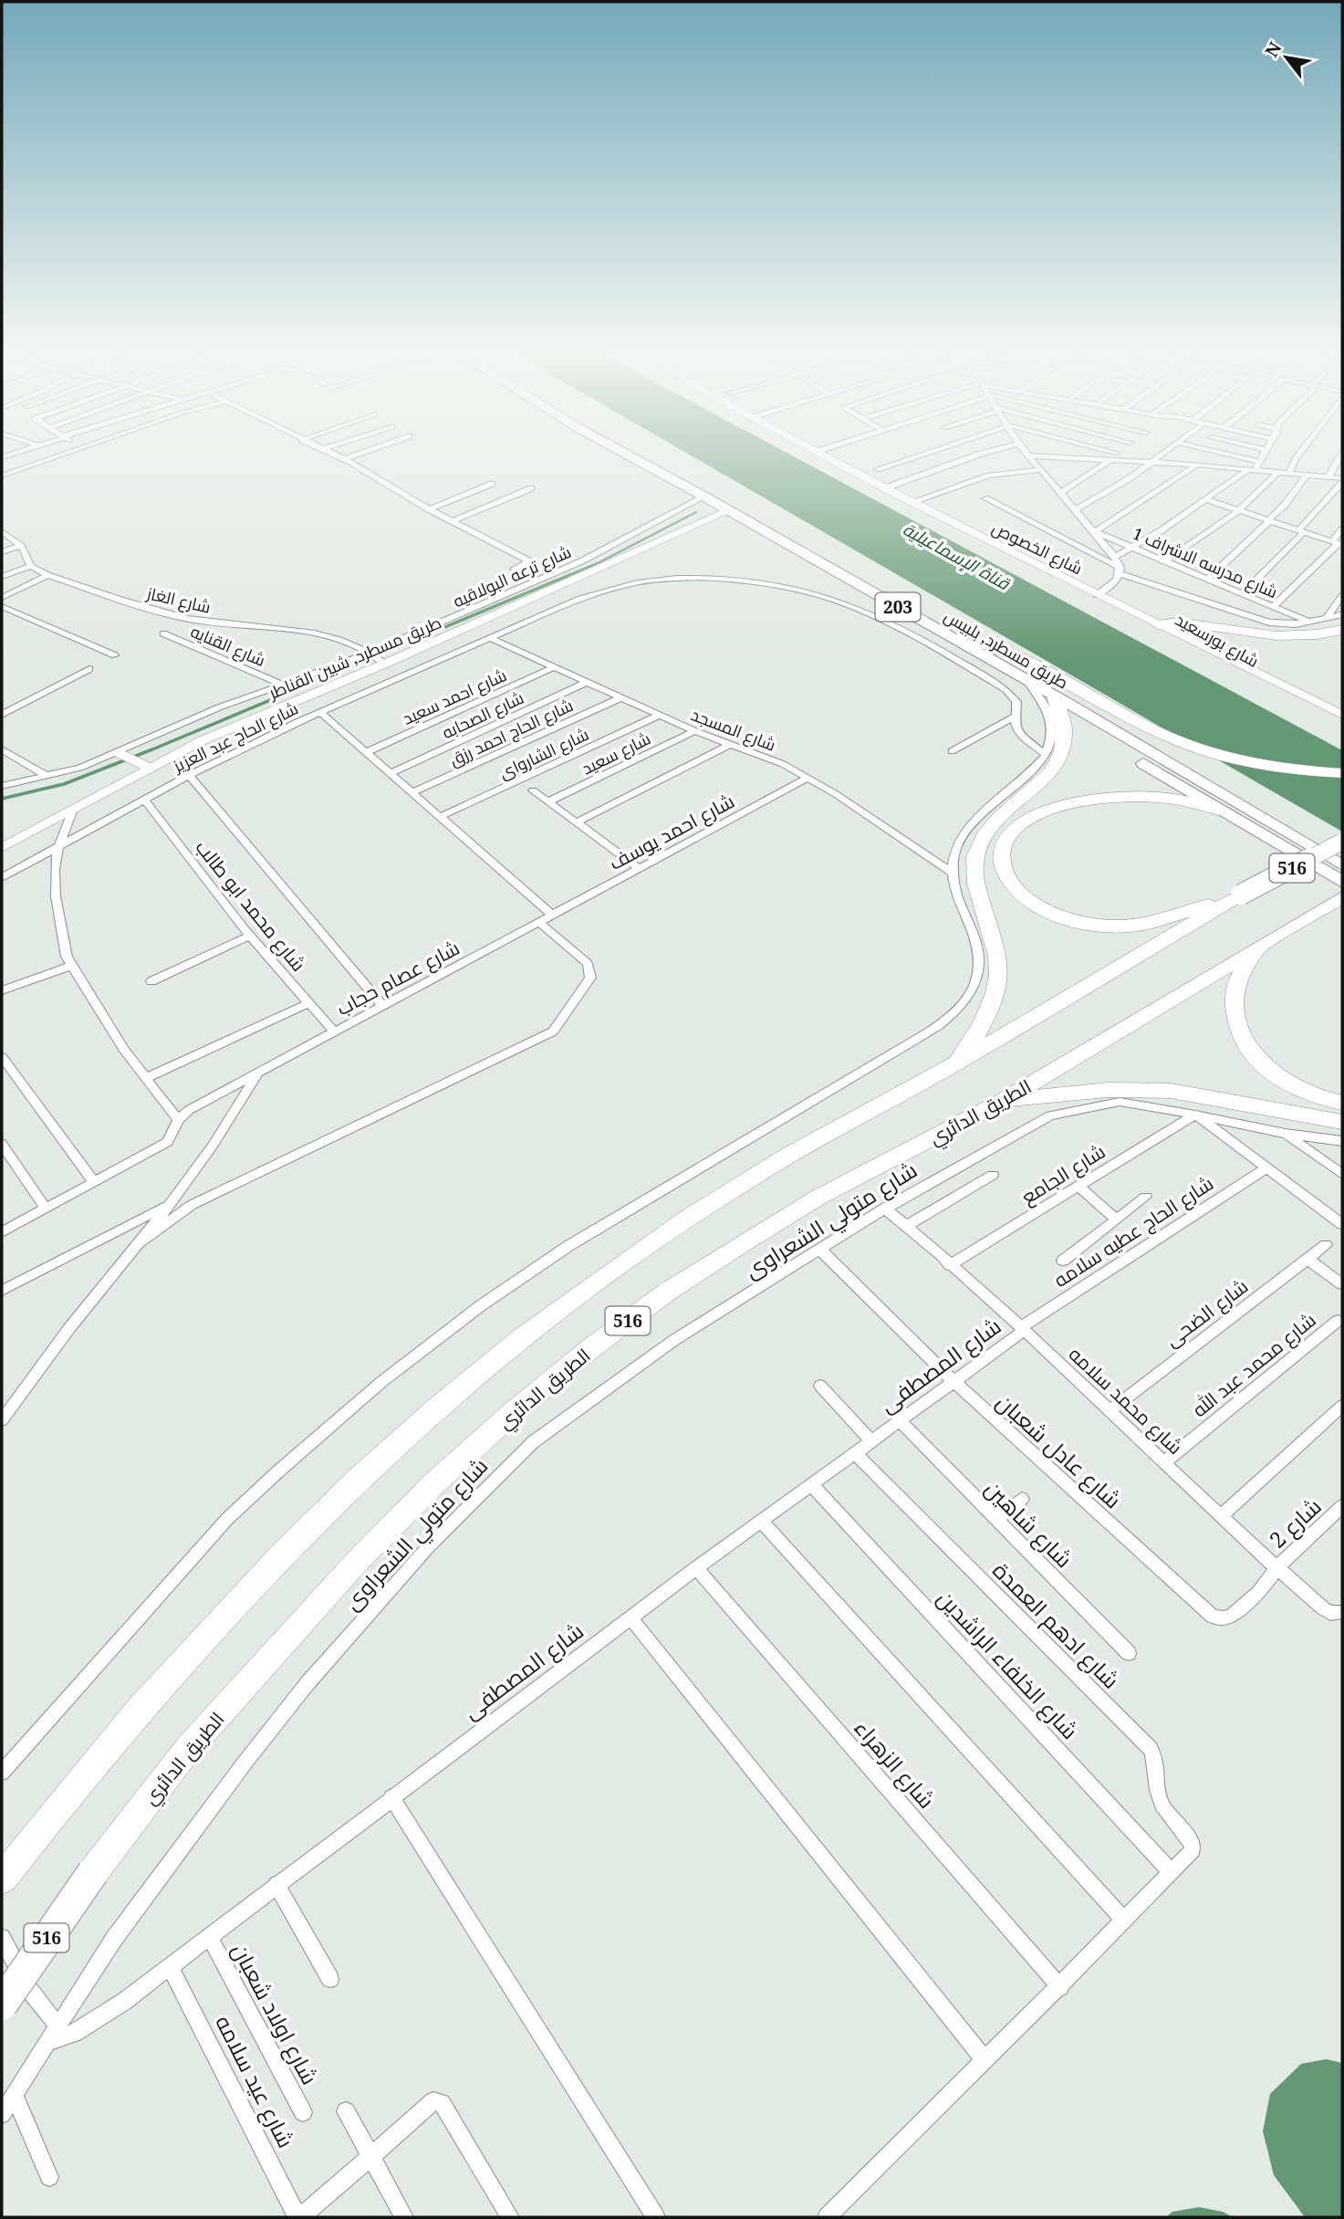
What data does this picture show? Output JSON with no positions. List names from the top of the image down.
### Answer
{
  "streets": {
    "highway": ["516", "الطريق الدائري"],
    "main road": [
      "شارع الخصوص",
      "203",
      "شارع بورسعيد",
      "طريق مسطرد, بلبيس",
      "طريق مسطرد, شبين القناطر"
    ],
    "street": [
      "شارع مدرسه الاشراف 1",
      "شارع ترعه البولاقيه",
      "شارع الغاز",
      "شارع القنايه",
      "شارع احمد سعيد",
      "شارع الصحابه",
      "شارع المسجد",
      "شارع الحاج احمد رزق",
      "شارع الحاج عبد العزيز",
      "شارع الشارواى",
      "شارع سعيد",
      "شارع احمد يوسف",
      "شارع محمد ابو طالب",
      "شارع عصام حجاب",
      "شارع الجامع",
      "شارع متولي الشعراوى",
      "شارع الحاج عطيه سلامه",
      "شارع الضحى",
      "شارع المصطفى",
      "شارع محمد عبد الله",
      "شارع محمد سلامه",
      "شارع عادل شعبان",
      "شارع 2",
      "شارع شاهين",
      "شارع ادهم العمدة",
      "شارع الخلفاء الراشدين",
      "شارع الزهراء",
      "شارع اولاد شعبان",
      "شارع عيد سلامه"
    ]
  },
  "crossings": [
    ["شارع الخصوص", "شارع بورسعيد"],
    ["شارع ترعه البولاقيه", "شارع الغاز"],
    ["شارع ترعه البولاقيه", "شارع القنايه"],
    ["شارع ترعه البولاقيه", "طريق مسطرد, بلبيس"],
    ["طريق مسطرد, بلبيس", "طريق مسطرد, شبين القناطر"],
    ["شارع احمد سعيد", "شارع المسجد"],
    ["شارع الصحابه", "شارع المسجد"],
    ["شارع المسجد", "شارع الحاج احمد رزق"],
    ["شارع المسجد", "شارع الحاج عبد العزيز"],
    ["شارع المسجد", "شارع الشارواى"],
    ["شارع المسجد", "شارع سعيد"],
    ["شارع المسجد", "شارع احمد يوسف"],
    ["شارع الحاج عبد العزيز", "شارع محمد ابو طالب"],
    ["شارع احمد يوسف", "شارع عصام حجاب"],
    ["شارع محمد ابو طالب", "شارع عصام حجاب"],
    ["شارع الجامع", "شارع متولي الشعراوى"],
    ["شارع الجامع", "شارع محمد سلامه"],
    ["شارع متولي الشعراوى", "شارع المصطفى"],
    ["شارع متولي الشعراوى", "شارع محمد سلامه"],
    ["شارع متولي الشعراوى", "شارع عادل شعبان"],
    ["شارع الحاج عطيه سلامه", "شارع المصطفى"],
    ["شارع الحاج عطيه سلامه", "شارع محمد سلامه"],
    ["شارع الضحى", "شارع محمد سلامه"],
    ["شارع المصطفى", "شارع محمد سلامه"],
    ["شارع المصطفى", "شارع عادل شعبان"],
    ["شارع المصطفى", "شارع شاهين"],
    ["شارع المصطفى", "شارع ادهم العمدة"],
    ["شارع المصطفى", "شارع الخلفاء الراشدين"],
    ["شارع المصطفى", "شارع الزهراء"],
    ["شارع المصطفى", "شارع اولاد شعبان"],
    ["شارع المصطفى", "شارع عيد سلامه"],
    ["شارع محمد عبد الله", "شارع محمد سلامه"],
    ["شارع محمد سلامه", "شارع عادل شعبان"],
    ["شارع محمد سلامه", "شارع 2"],
    ["شارع عادل شعبان", "شارع 2"],
    ["شارع ادهم العمدة", "شارع الخلفاء الراشدين"]
  ],
  "water": ["قناة الإسماعيلية"],
  "north": "top left"
}
